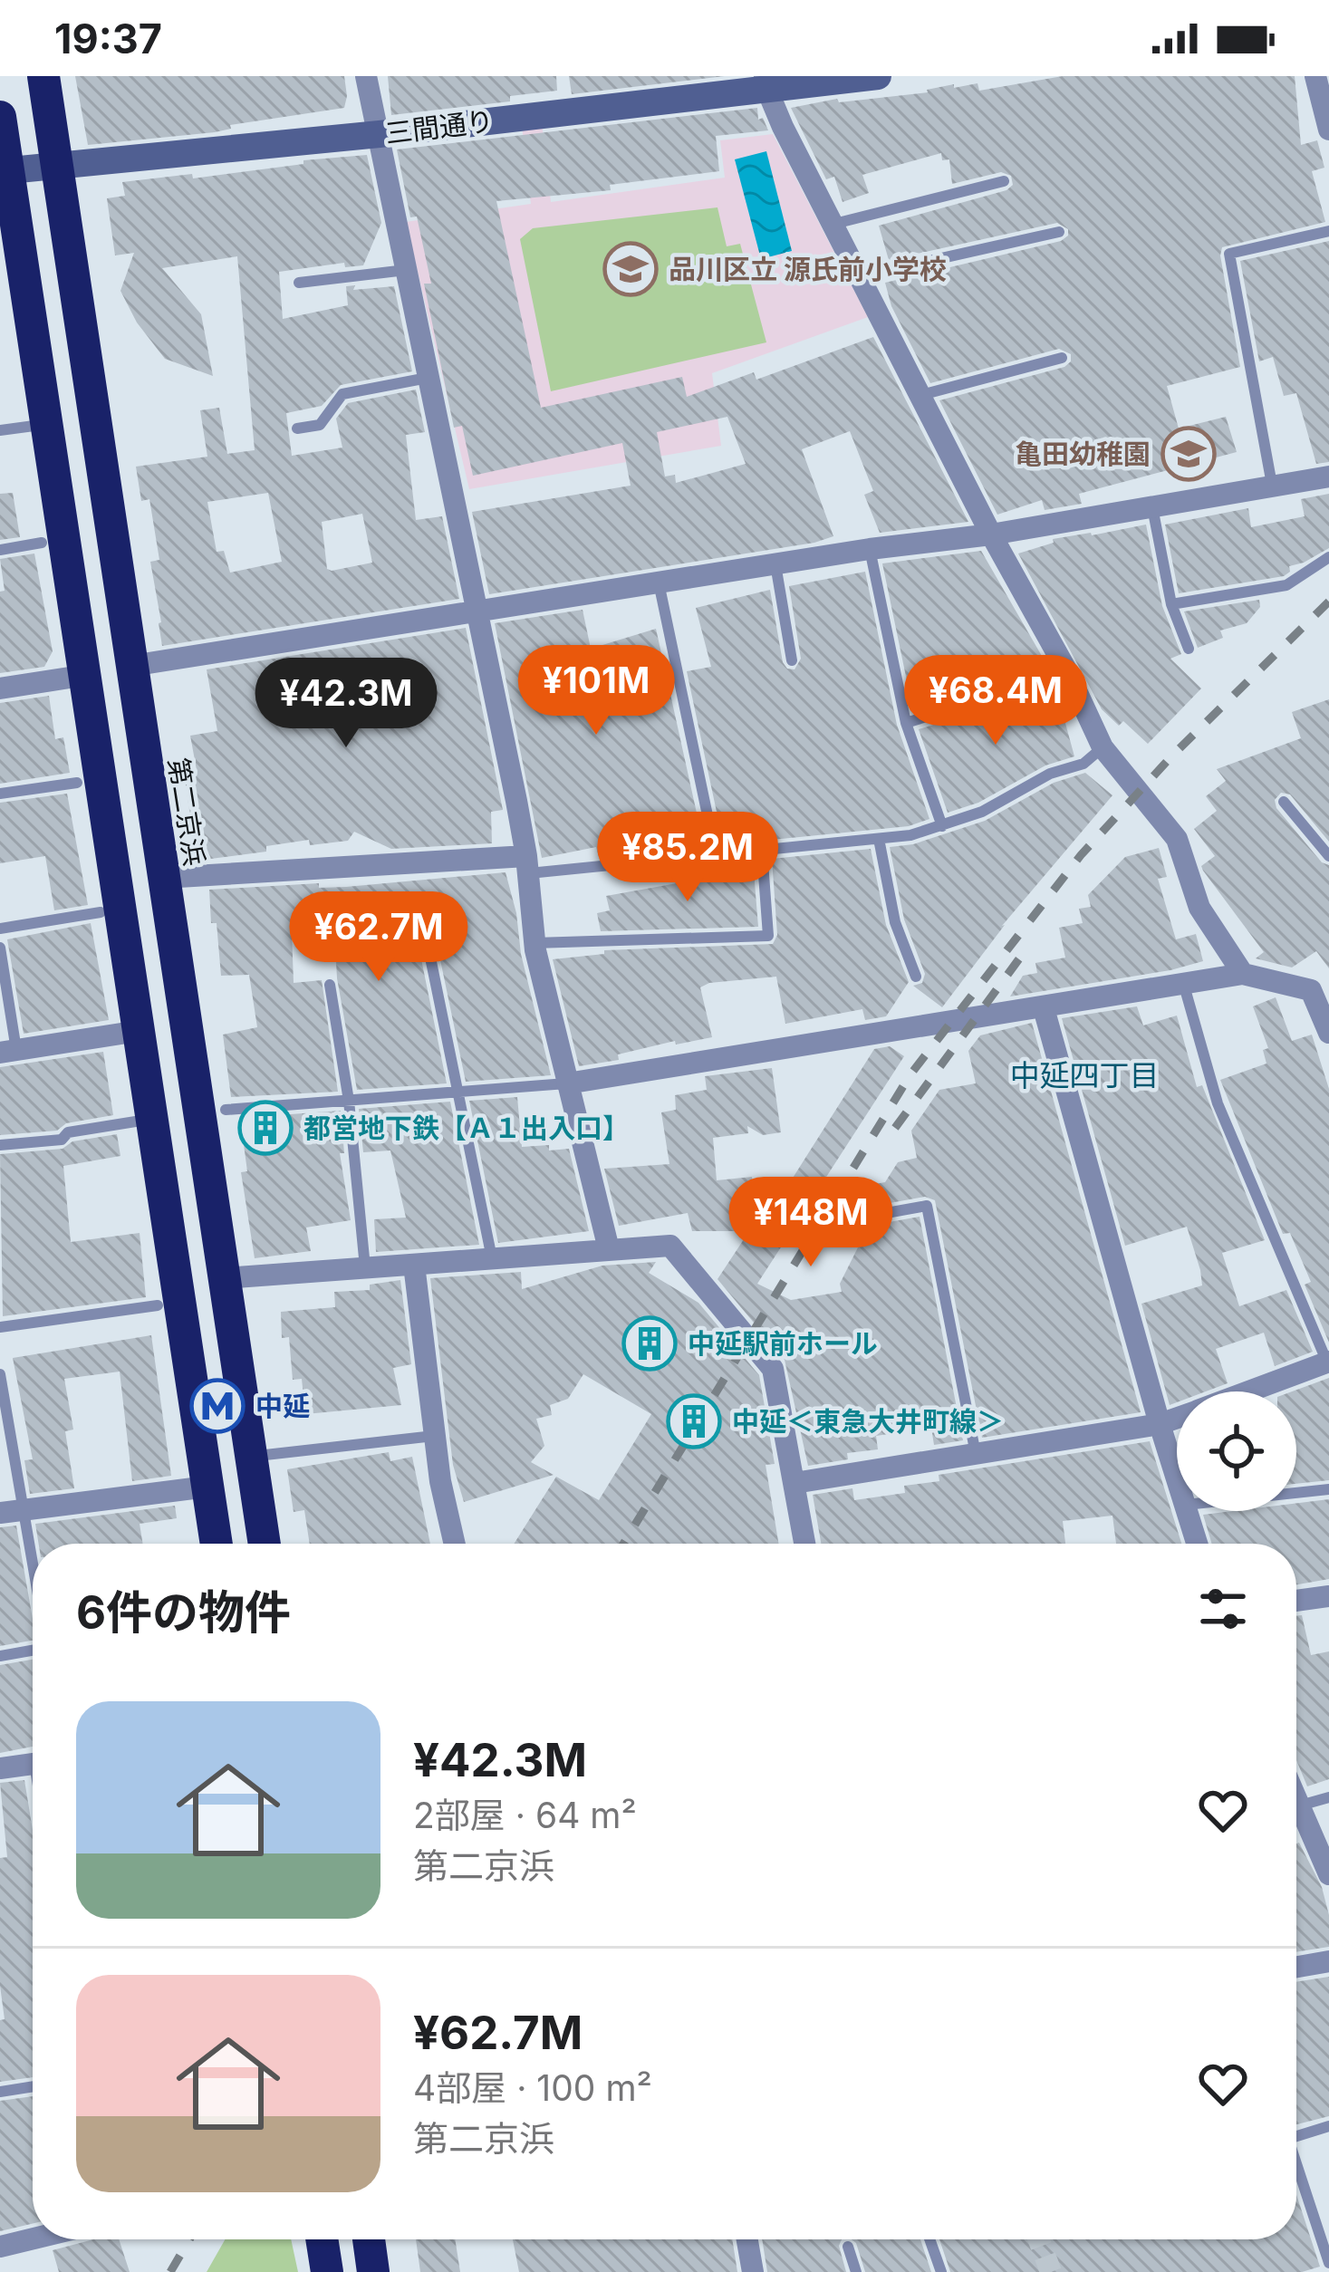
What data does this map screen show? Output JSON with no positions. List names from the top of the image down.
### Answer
{
  "streets": {
    "highway": ["第二京浜"],
    "street": ["三間通り"]
  },
  "crossings": [
    ["三間通り", "第二京浜"]
  ],
  "districts": ["中延四丁目"],
  "places": {
    "school or university": ["品川区立 源氏前小学校", "亀田幼稚園"],
    "building": ["都営地下鉄【Ａ１出入口】", "中延駅前ホール", "中延＜東急大井町線＞"],
    "metro station": ["中延"]
  },
  "page": {
    "status": "19:37",
    "price": [
      "¥101M",
      "¥68.4M",
      "¥42.3M",
      "¥85.2M",
      "¥62.7M",
      "¥148M"
    ],
    "heading": "6件の物件",
    "list": [
      {
        "name": "¥42.3M",
        "note": "2部屋 · 64 m² · 第二京浜"
      },
      {
        "name": "¥62.7M",
        "note": "4部屋 · 100 m² · 第二京浜"
      }
    ]
  }
}
